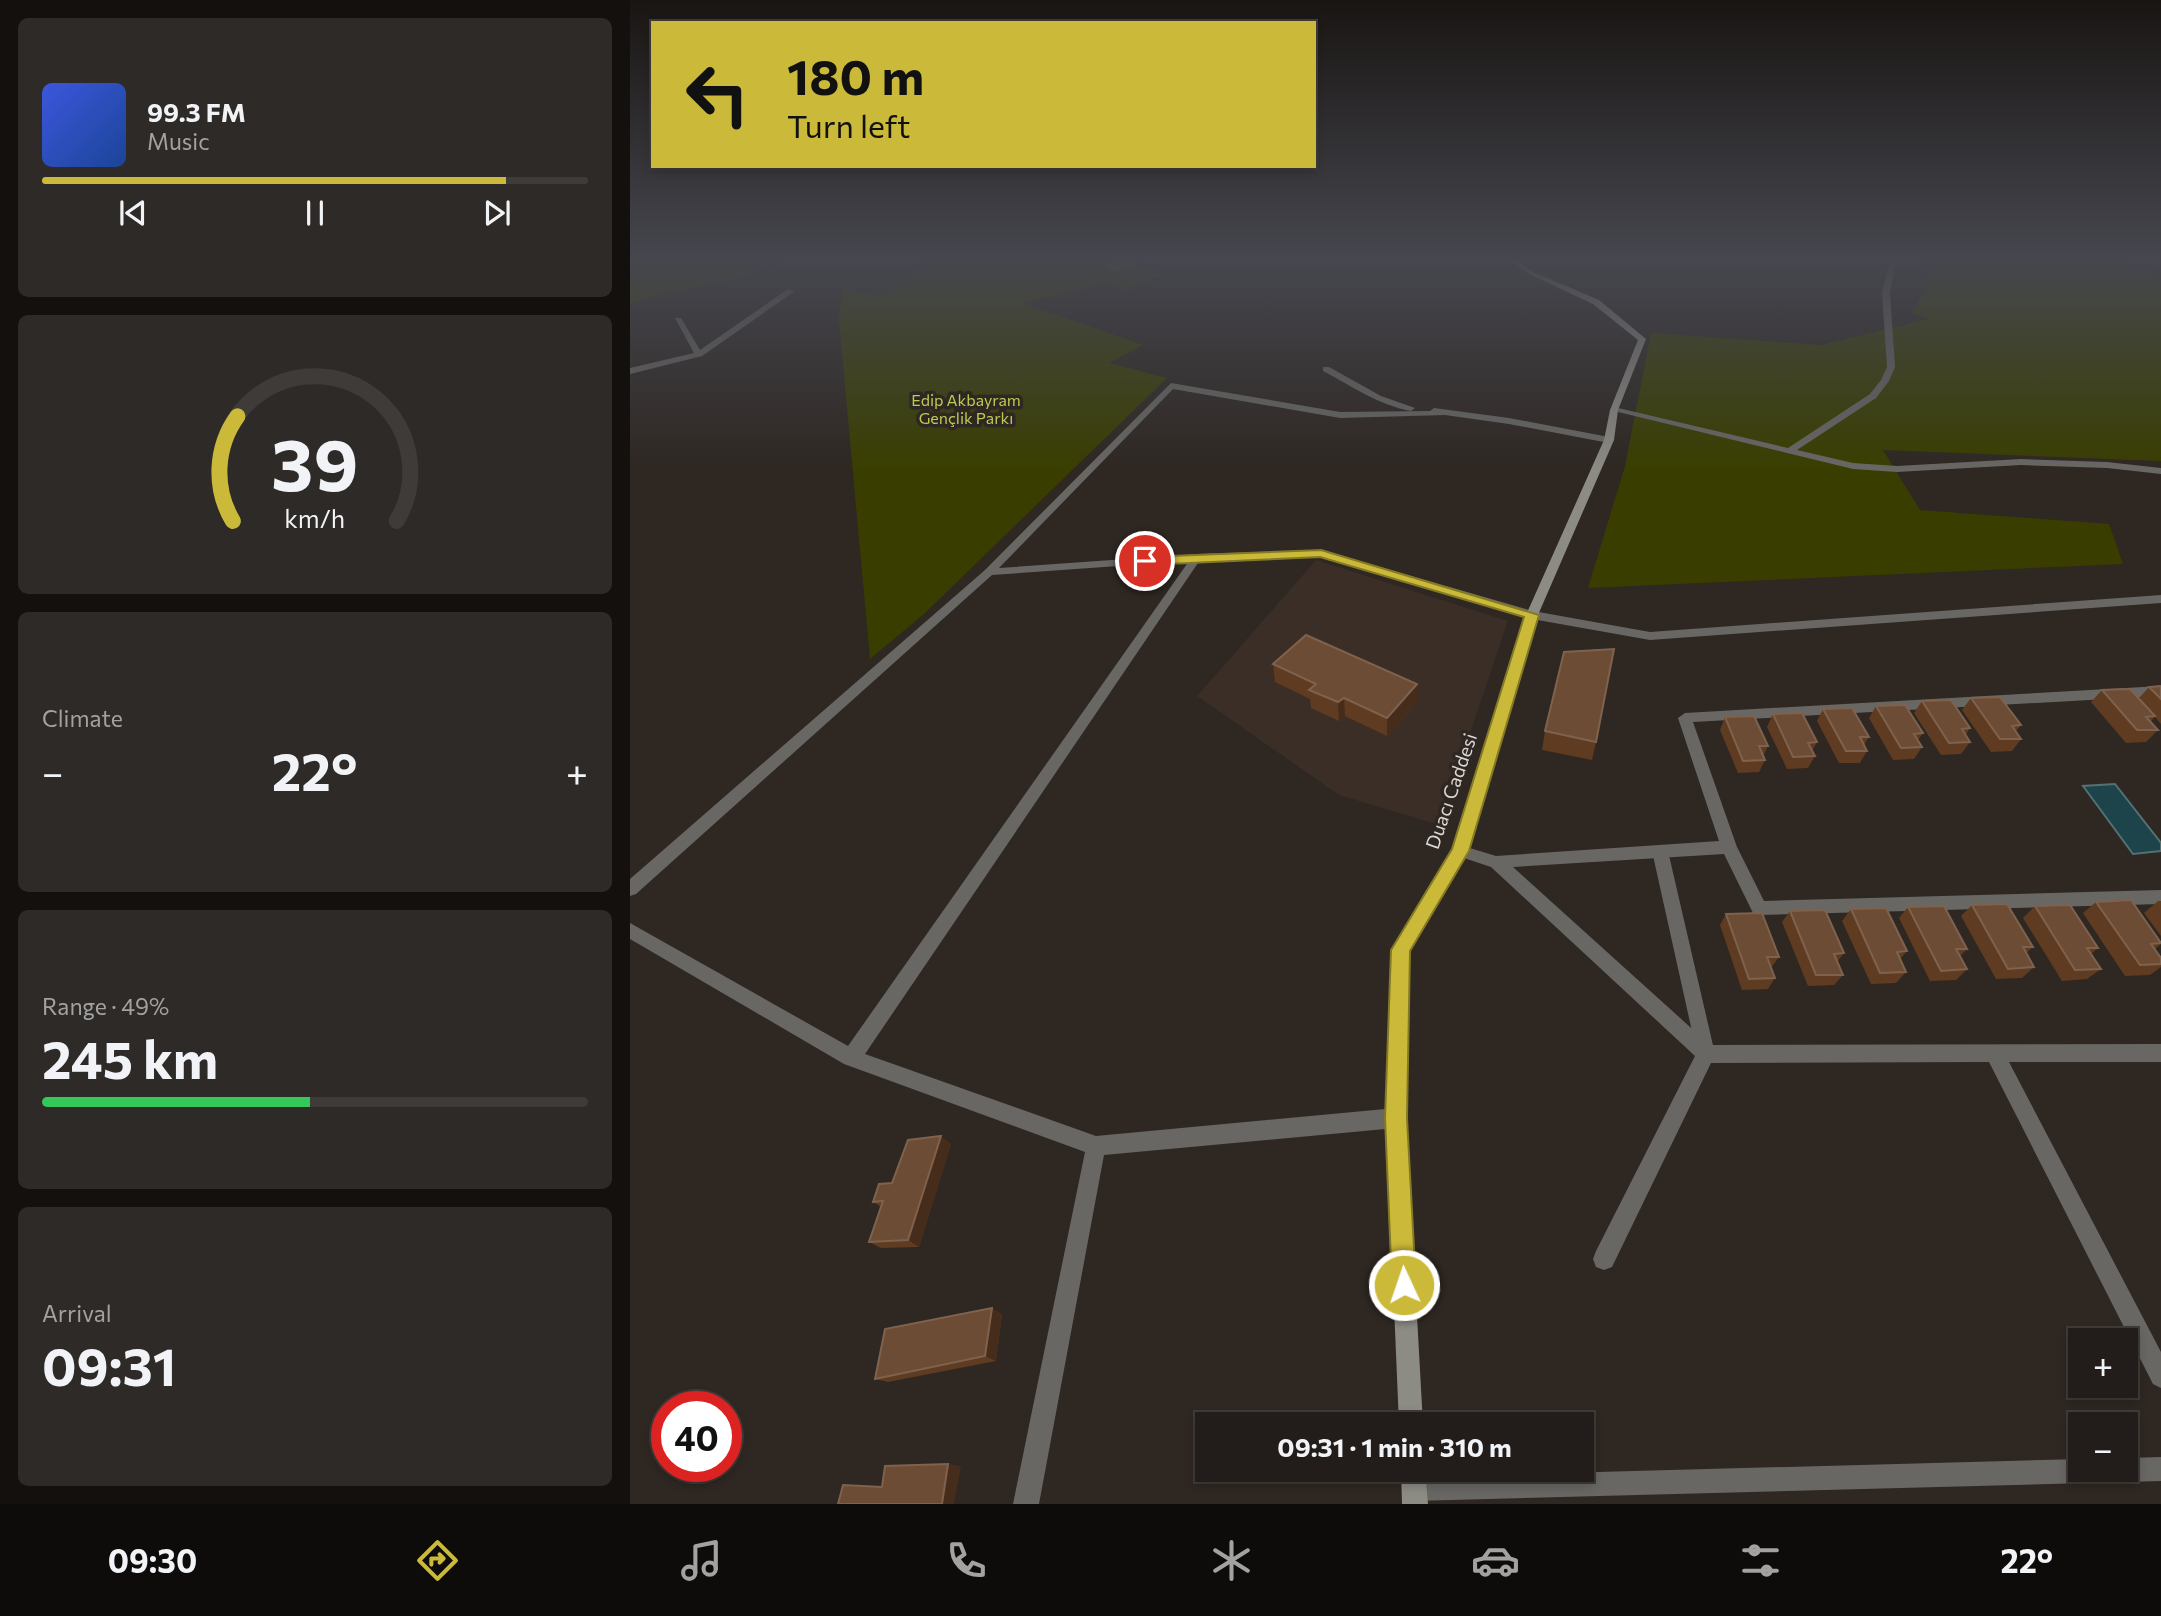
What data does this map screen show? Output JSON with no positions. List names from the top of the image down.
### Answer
{
  "streets": {
    "street": ["Duacı Caddesi"]
  },
  "parks": ["Edip Akbayram Gençlik Parkı"],
  "page": {
    "turn": ["180 m", "Turn left"],
    "song": ["99.3 FM", "Music"],
    "tile": [
      "Climate",
      ["Range · 49%", "245 km"],
      ["Arrival", "09:31"]
    ],
    "heat": ["−", "22°", "+"],
    "map_buttons": ["+", "−"],
    "limit": "40",
    "trip": "09:31 · 1 min · 310 m",
    "tabs": ["09:30", "22°"],
    "gauge": ["39", "km/h"]
  }
}
